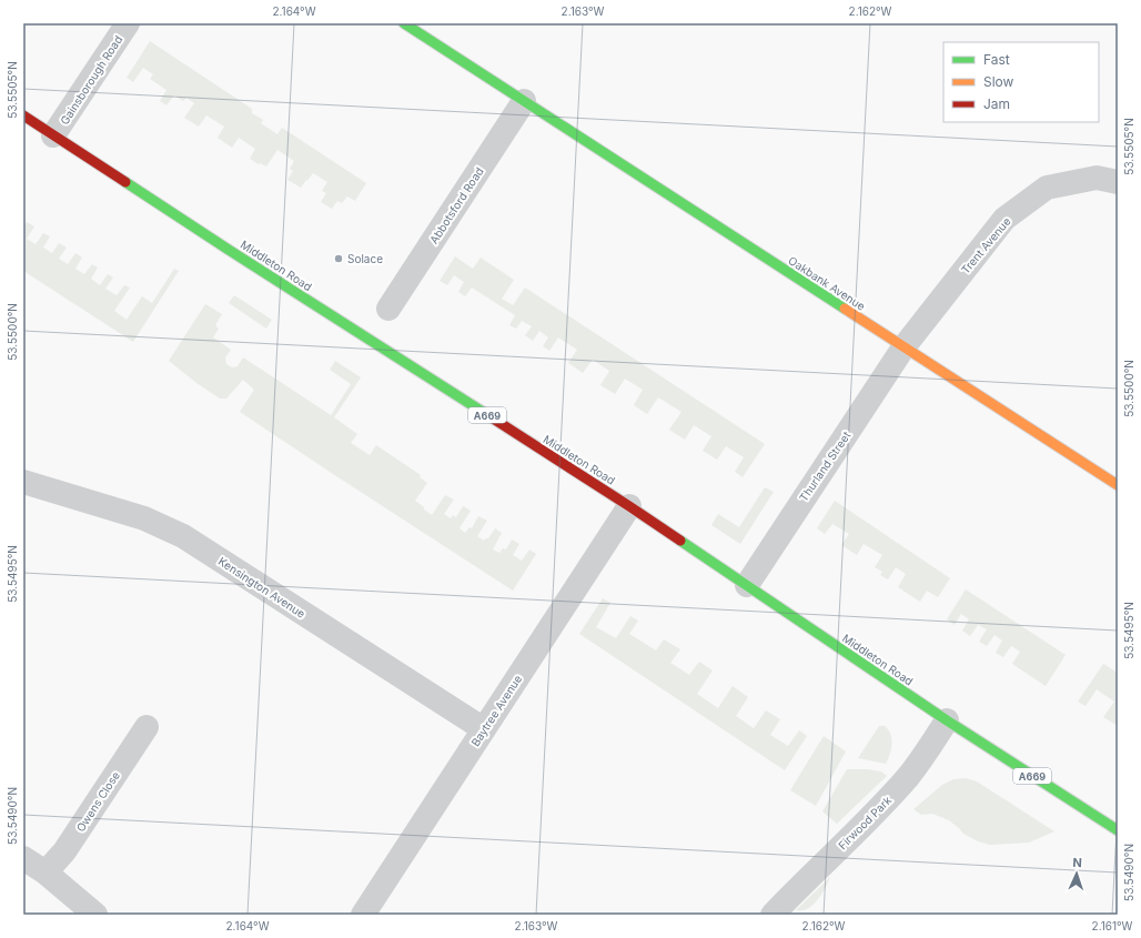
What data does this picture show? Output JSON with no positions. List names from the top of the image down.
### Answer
{
  "streets": {
    "main road": ["Middleton Road", "Oakbank Avenue", "A669"],
    "street": [
      "Gainsborough Road",
      "Abbotsford Road",
      "Trent Avenue",
      "Thurland Street",
      "Kensington Avenue",
      "Baytree Avenue",
      "Owens Close",
      "Firwood Park"
    ]
  },
  "crossings": [
    ["Gainsborough Road", "Middleton Road"],
    ["Abbotsford Road", "Oakbank Avenue"],
    ["Trent Avenue", "Oakbank Avenue"],
    ["Trent Avenue", "Thurland Street"],
    ["Middleton Road", "Thurland Street"],
    ["Middleton Road", "Baytree Avenue"],
    ["Middleton Road", "Firwood Park"],
    ["Oakbank Avenue", "Thurland Street"],
    ["Kensington Avenue", "Baytree Avenue"]
  ],
  "places": ["Solace"],
  "legend": ["Fast", "Slow", "Jam"],
  "north": "top",
  "coordinates": [
    "2.164°W",
    "2.163°W",
    "2.162°W",
    "53.5505°N",
    "53.5500°N",
    "53.5495°N",
    "53.5490°N",
    "2.161°W"
  ]
}
